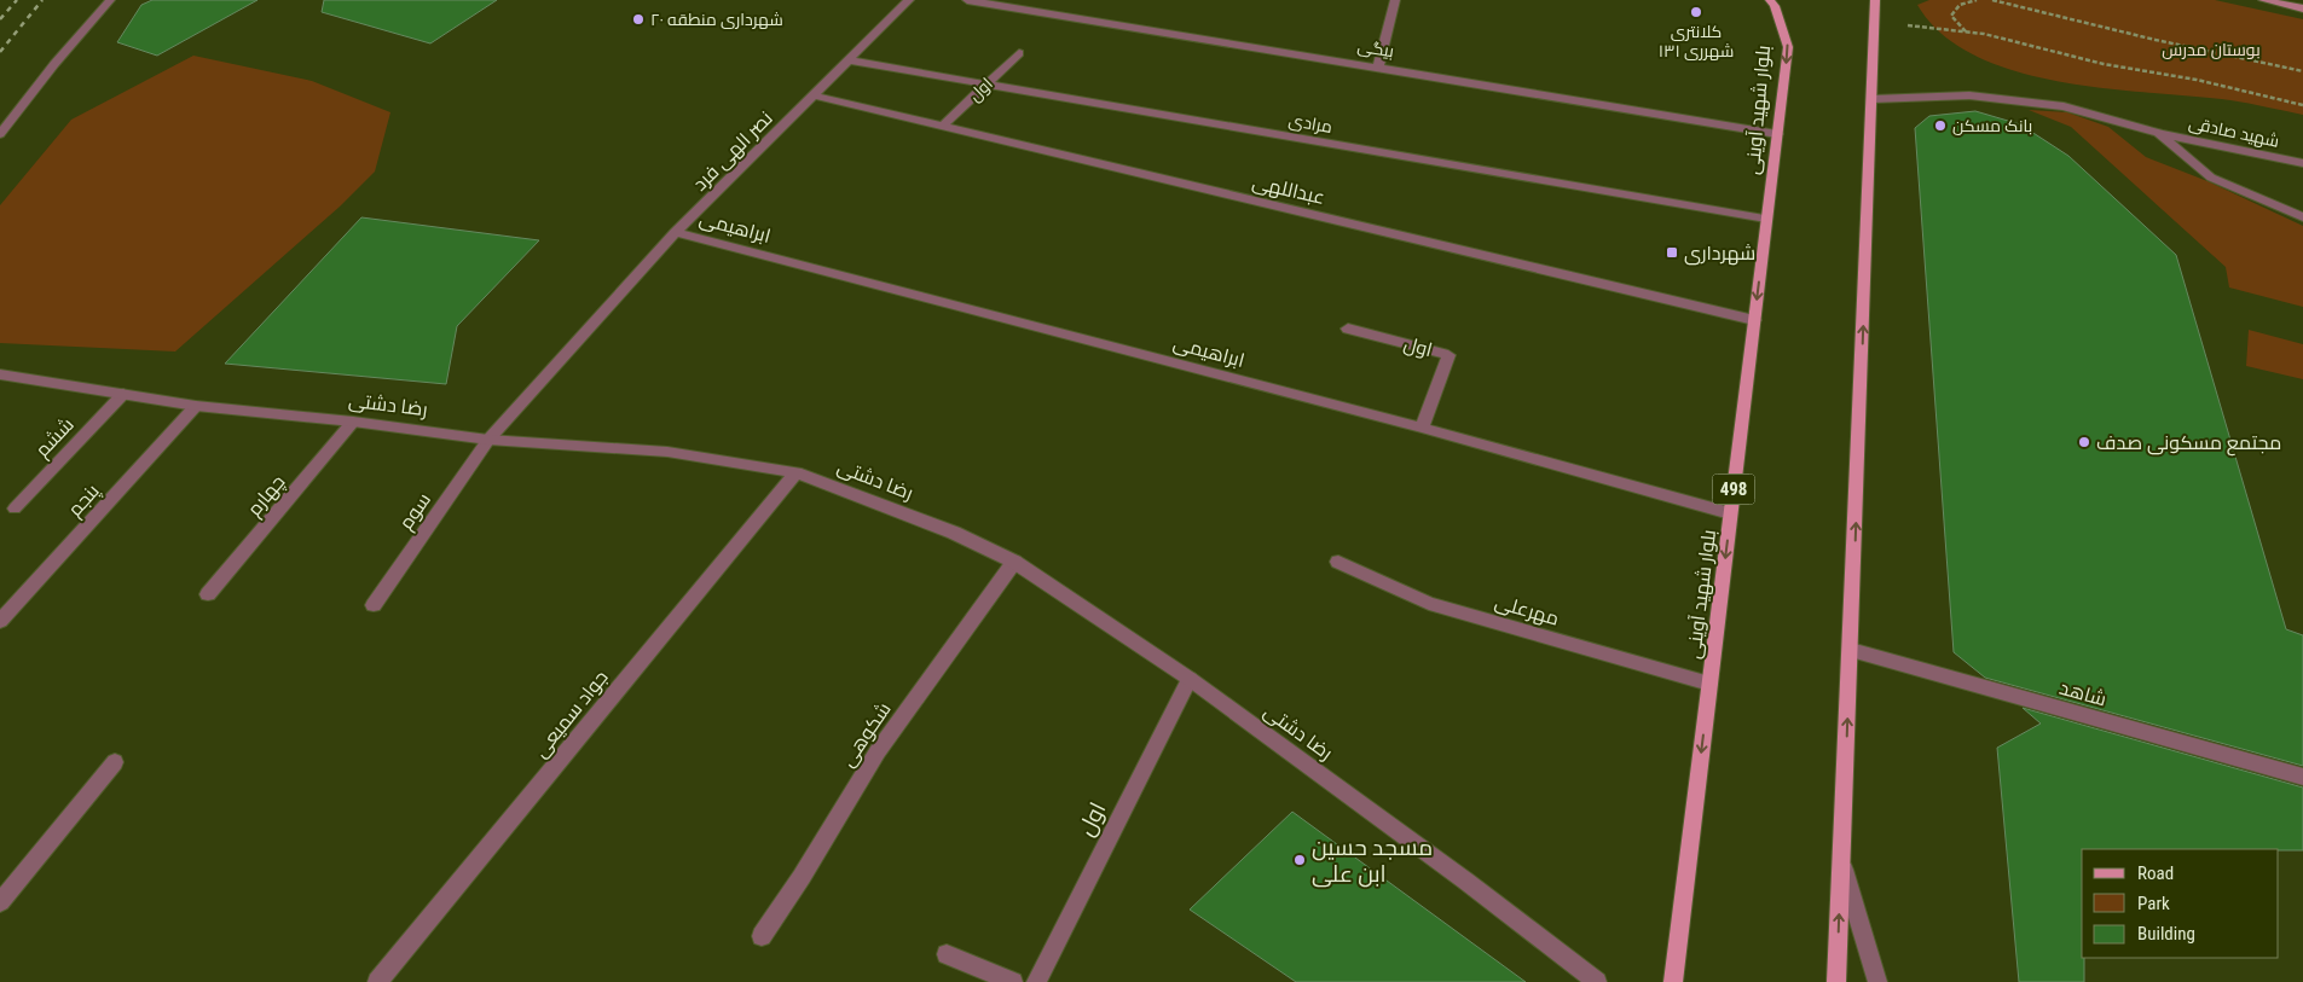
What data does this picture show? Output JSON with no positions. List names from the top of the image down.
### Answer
{
  "streets": {
    "main road": ["بلوار شهید آوینی", "498"],
    "street": [
      "بیگی",
      "اول",
      "مرادی",
      "شهید صادقی",
      "نصر الهی فرد",
      "عبداللهی",
      "ابراهیمی",
      "رضا دشتی",
      "ششم",
      "چهارم",
      "پنجم",
      "سوم",
      "مهرعلی",
      "شاهد",
      "جواد سمیعی",
      "شکوهی"
    ]
  },
  "crossings": [
    ["بیگی", "بلوار شهید آوینی"],
    ["اول", "مرادی"],
    ["اول", "عبداللهی"],
    ["اول", "ابراهیمی"],
    ["اول", "رضا دشتی"],
    ["بلوار شهید آوینی", "مرادی"],
    ["بلوار شهید آوینی", "عبداللهی"],
    ["بلوار شهید آوینی", "ابراهیمی"],
    ["بلوار شهید آوینی", "مهرعلی"],
    ["مرادی", "نصر الهی فرد"],
    ["نصر الهی فرد", "عبداللهی"],
    ["نصر الهی فرد", "ابراهیمی"],
    ["نصر الهی فرد", "رضا دشتی"],
    ["نصر الهی فرد", "سوم"],
    ["رضا دشتی", "ششم"],
    ["رضا دشتی", "چهارم"],
    ["رضا دشتی", "پنجم"],
    ["رضا دشتی", "سوم"],
    ["رضا دشتی", "جواد سمیعی"],
    ["رضا دشتی", "شکوهی"]
  ],
  "parks": ["بوستان مدرس"],
  "places": {
    "other": [
      "کلانتری ۱۳۱ شهرری",
      "شهرداری منطقه ۲۰",
      "بانک مسکن",
      "مجتمع مسکونی صدف",
      "مسجد حسین ابن علی"
    ],
    "transit": ["شهرداری"]
  },
  "legend": ["Road", "Park", "Building"]
}
